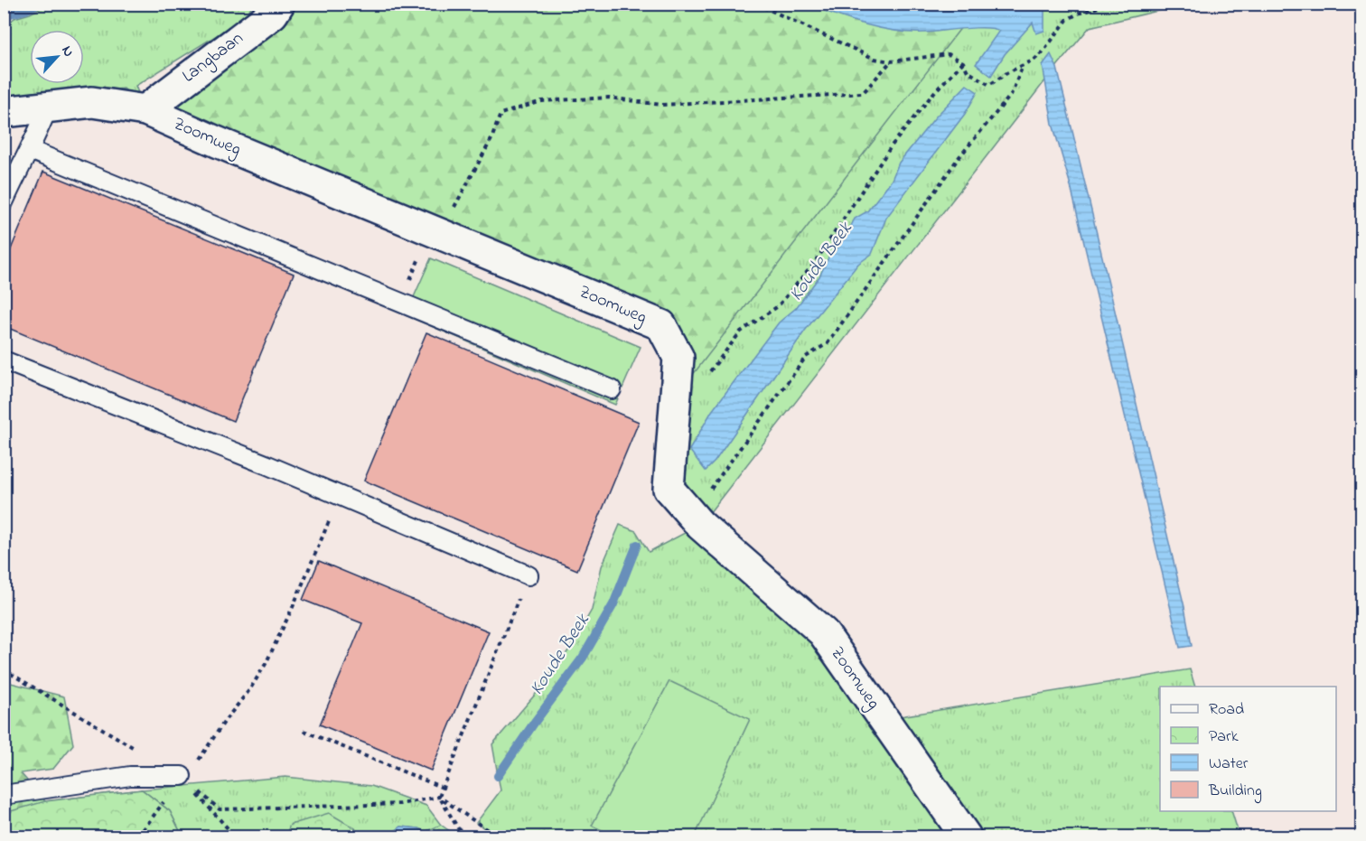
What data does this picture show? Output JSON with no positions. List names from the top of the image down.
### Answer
{
  "streets": {
    "street": ["Langbaan", "Zoomweg"]
  },
  "crossings": [
    ["Langbaan", "Zoomweg"]
  ],
  "water": ["Koude Beek"],
  "legend": [
    "Road",
    "Park",
    "Water",
    "Building"
  ],
  "north": "top right"
}
